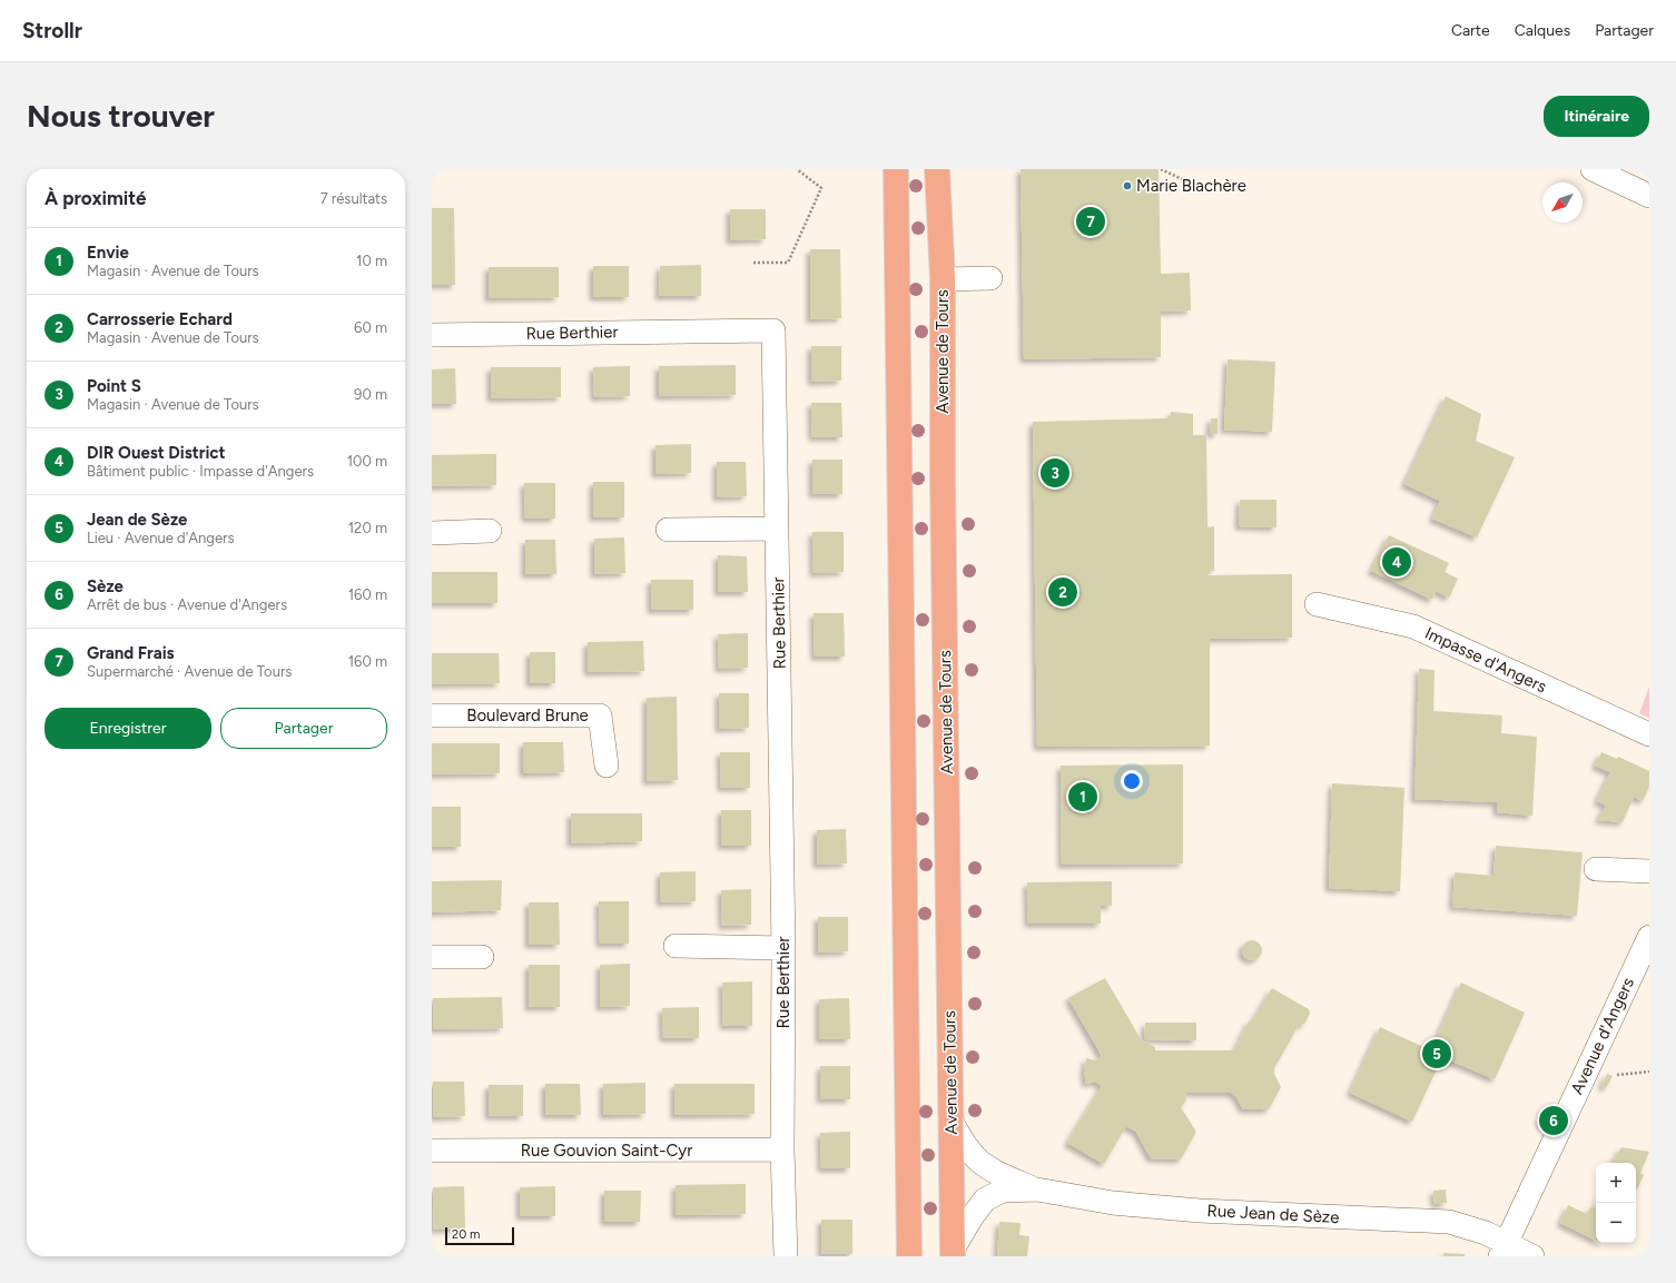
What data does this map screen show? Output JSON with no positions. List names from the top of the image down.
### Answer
{
  "streets": {
    "main road": ["Avenue de Tours"],
    "street": [
      "Rue Berthier",
      "Impasse d'Angers",
      "Boulevard Brune",
      "Avenue d'Angers",
      "Rue Gouvion Saint-Cyr",
      "Rue Jean de Sèze"
    ]
  },
  "crossings": [
    ["Rue Berthier", "Rue Gouvion Saint-Cyr"],
    ["Avenue de Tours", "Rue Jean de Sèze"],
    ["Avenue d'Angers", "Rue Jean de Sèze"]
  ],
  "places": ["Marie Blachère"],
  "scale_bar": "20 m",
  "north": "bottom left",
  "page": {
    "header": "Strollr",
    "nav": ["Carte", "Calques", "Partager"],
    "buttons": [
      "Itinéraire",
      ["Enregistrer", "Partager"]
    ],
    "title": "Nous trouver",
    "heading": ["À proximité", "7 résultats"],
    "pins": [
      "7",
      "3",
      "4",
      "2",
      "1",
      "5",
      "6"
    ],
    "list": [
      {
        "mark": "1",
        "name": "Envie",
        "note": "Magasin · Avenue de Tours",
        "value": "10 m"
      },
      {
        "mark": "2",
        "name": "Carrosserie Echard",
        "note": "Magasin · Avenue de Tours",
        "value": "60 m"
      },
      {
        "mark": "3",
        "name": "Point S",
        "note": "Magasin · Avenue de Tours",
        "value": "90 m"
      },
      {
        "mark": "4",
        "name": "DIR Ouest District",
        "note": "Bâtiment public · Impasse d'Angers",
        "value": "100 m"
      },
      {
        "mark": "5",
        "name": "Jean de Sèze",
        "note": "Lieu · Avenue d'Angers",
        "value": "120 m"
      },
      {
        "mark": "6",
        "name": "Sèze",
        "note": "Arrêt de bus · Avenue d'Angers",
        "value": "160 m"
      },
      {
        "mark": "7",
        "name": "Grand Frais",
        "note": "Supermarché · Avenue de Tours",
        "value": "160 m"
      }
    ],
    "map_buttons": ["+", "−"],
    "scale": "20 m"
  }
}
